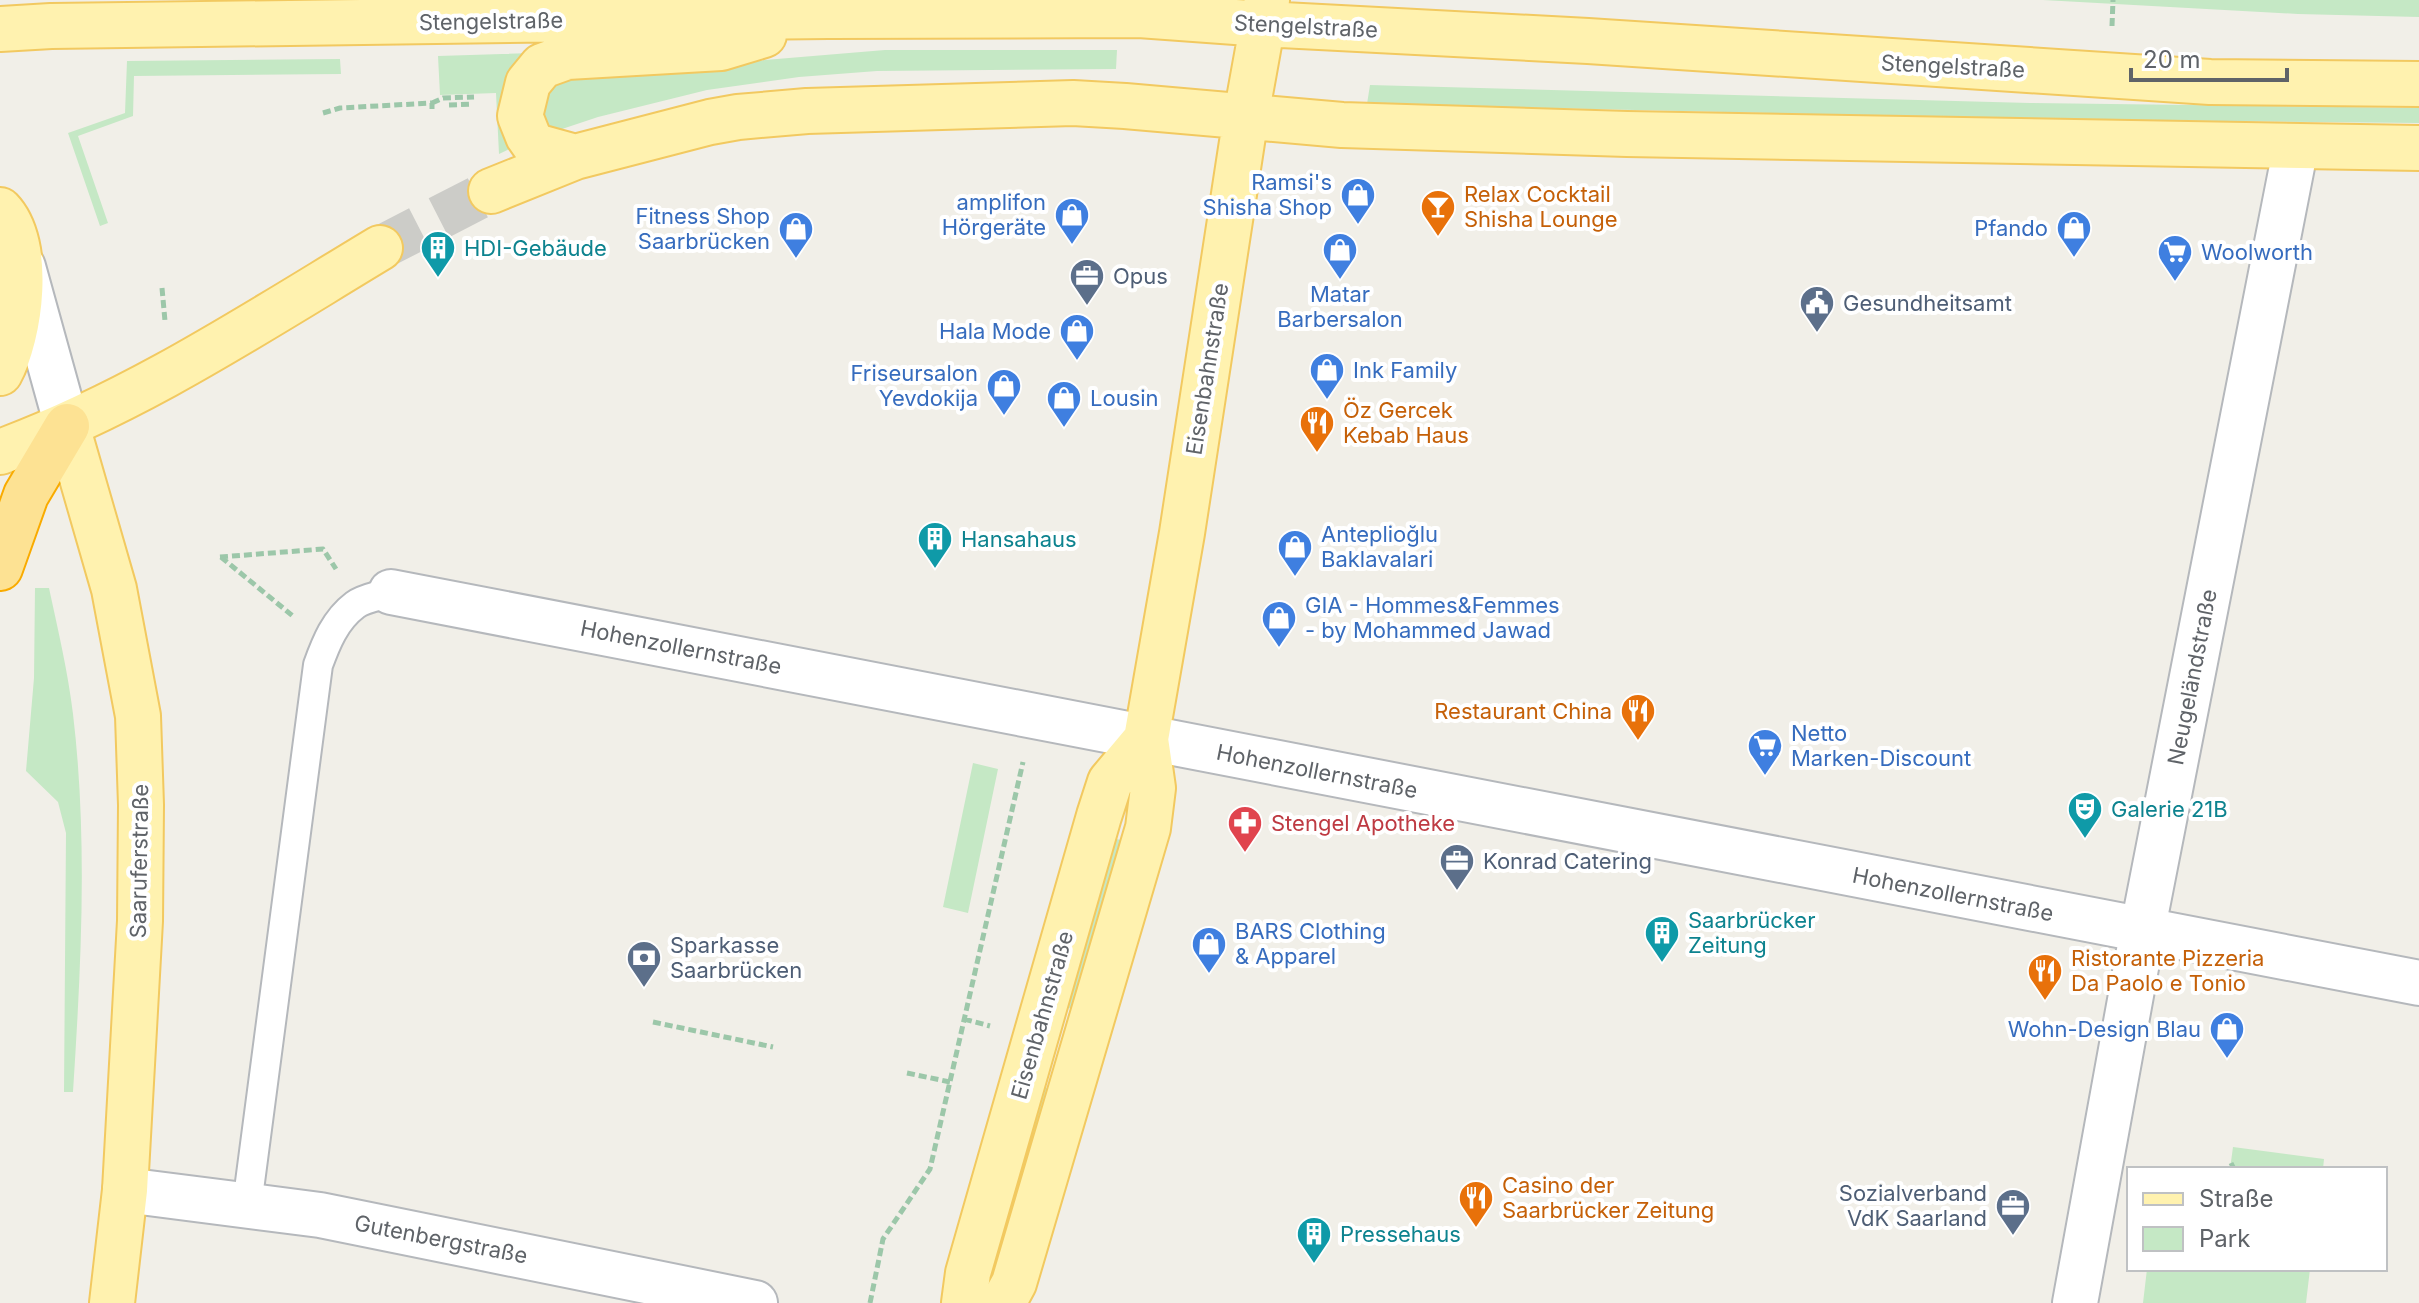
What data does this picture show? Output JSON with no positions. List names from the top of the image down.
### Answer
{
  "streets": {
    "main road": ["Stengelstraße", "Eisenbahnstraße", "Saaruferstraße"],
    "street": ["Hohenzollernstraße", "Neugeländstraße", "Gutenbergstraße"]
  },
  "crossings": [
    ["Stengelstraße", "Eisenbahnstraße"],
    ["Eisenbahnstraße", "Hohenzollernstraße"],
    ["Hohenzollernstraße", "Neugeländstraße"],
    ["Saaruferstraße", "Gutenbergstraße"]
  ],
  "places": {
    "shop": [
      "Ramsi's Shisha Shop",
      "amplifon Hörgeräte",
      "Pfando",
      "Fitness Shop Saarbrücken",
      "Matar Barbersalon",
      "Hala Mode",
      "Ink Family",
      "Friseursalon Yevdokija",
      "Lousin",
      "Anteplioğlu Baklavalari",
      "GIA - Hommes&Femmes - by Mohammed Jawad",
      "BARS Clothing & Apparel",
      "Wohn-Design Blau"
    ],
    "bar": ["Relax Cocktail Shisha Lounge"],
    "building": [
      "HDI-Gebäude",
      "Hansahaus",
      "Saarbrücker Zeitung",
      "Pressehaus"
    ],
    "supermarket": ["Woolworth", "Netto Marken-Discount"],
    "office": ["Opus", "Konrad Catering", "Sozialverband VdK Saarland"],
    "public building": ["Gesundheitsamt"],
    "restaurant": [
      "Öz Gercek Kebab Haus",
      "Restaurant China",
      "Ristorante Pizzeria Da Paolo e Tonio",
      "Casino der Saarbrücker Zeitung"
    ],
    "theatre": ["Galerie 21B"],
    "pharmacy": ["Stengel Apotheke"],
    "bank": ["Sparkasse Saarbrücken"]
  },
  "legend": ["Straße", "Park"],
  "scale_bar": "20 m"
}
